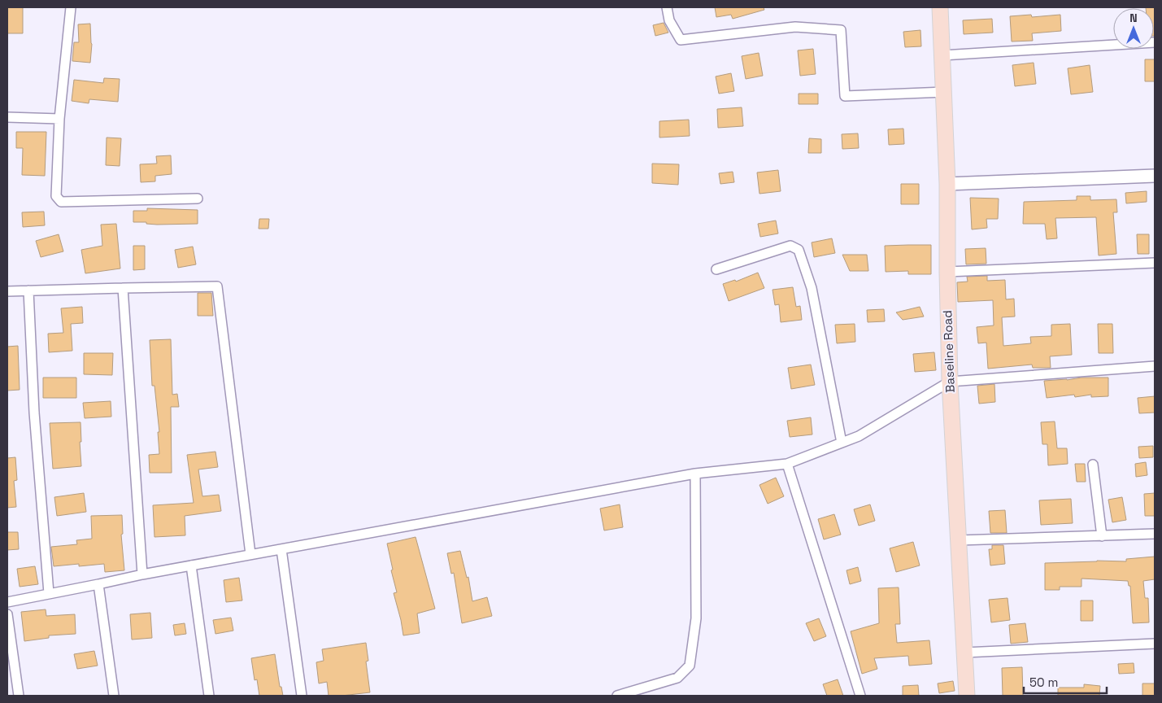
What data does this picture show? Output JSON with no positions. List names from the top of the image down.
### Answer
{
  "streets": {
    "main road": ["Baseline Road"]
  },
  "scale_bar": "50 m",
  "north": "top"
}
